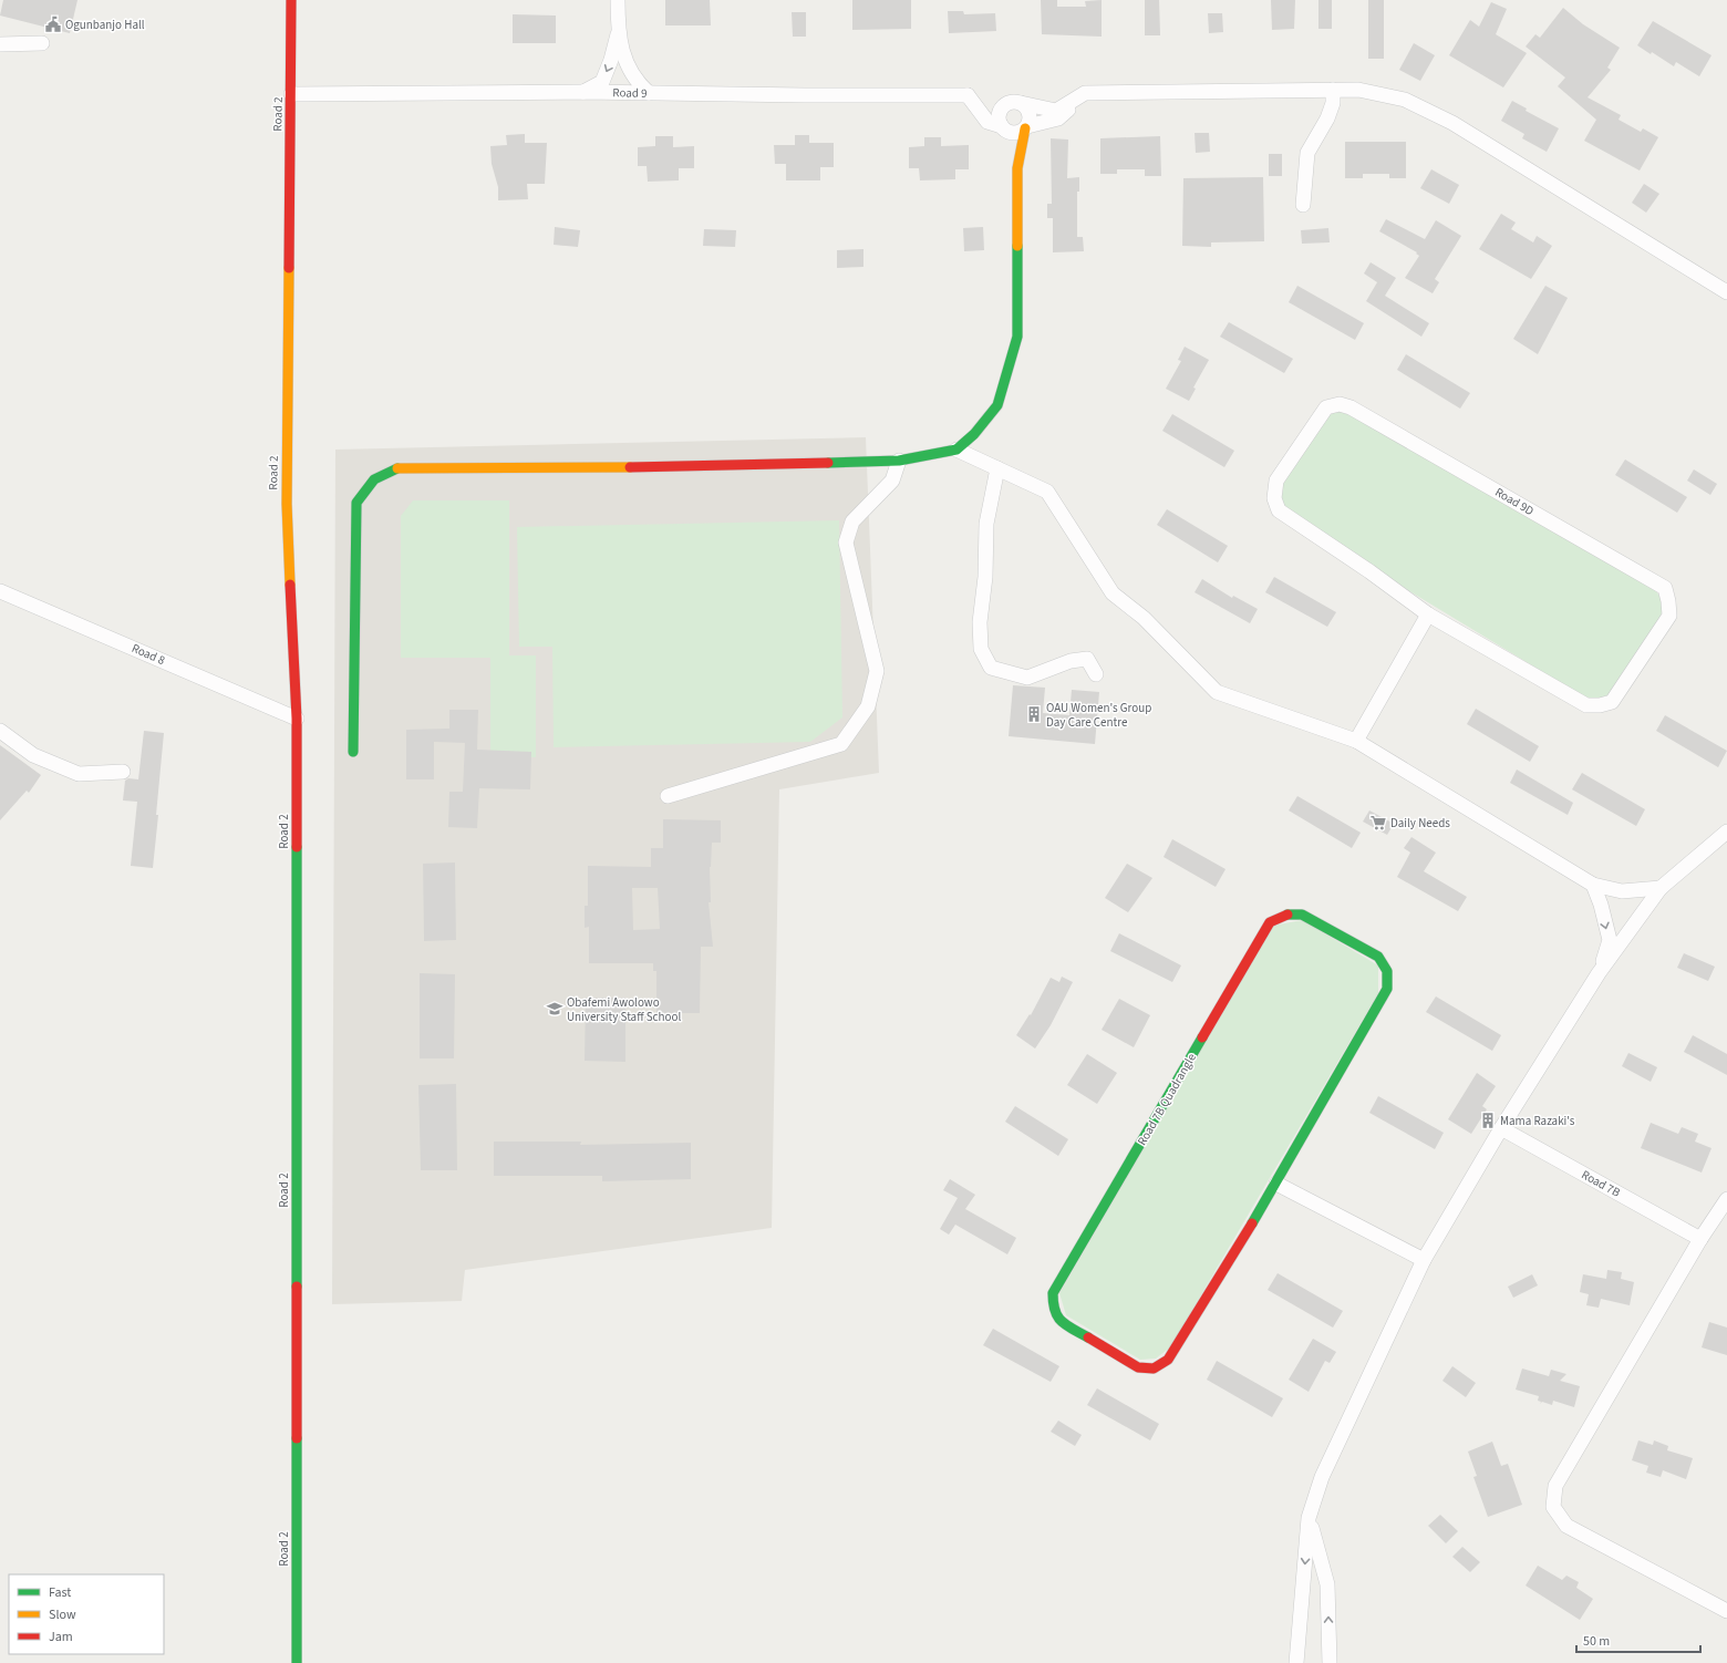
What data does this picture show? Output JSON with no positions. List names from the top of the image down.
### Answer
{
  "streets": {
    "street": [
      "Road 9",
      "Road 2",
      "Road 9D",
      "Road 8",
      "Road 7B Quadrangle",
      "Road 7B"
    ]
  },
  "crossings": [
    ["Road 9", "Road 2"],
    ["Road 2", "Road 8"]
  ],
  "places": {
    "public building": ["Ogunbanjo Hall"],
    "building": ["OAU Women's Group Day Care Centre", "Mama Razaki's"],
    "supermarket": ["Daily Needs"],
    "school or university": ["Obafemi Awolowo University Staff School"]
  },
  "legend": ["Fast", "Slow", "Jam"],
  "scale_bar": "50 m"
}
